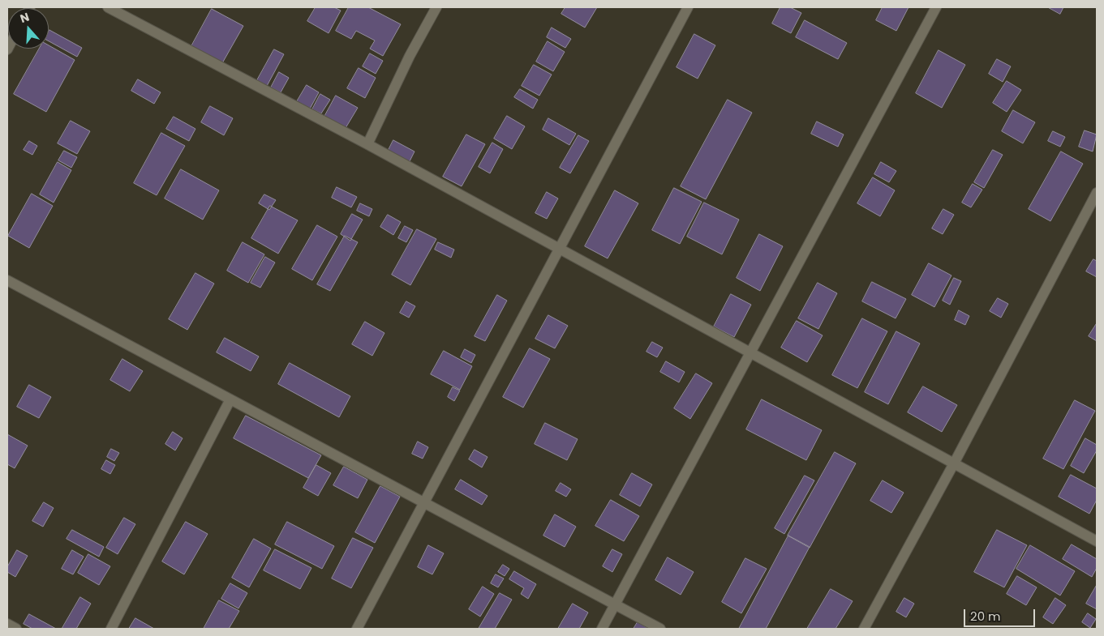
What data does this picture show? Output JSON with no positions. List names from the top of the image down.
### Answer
{
  "scale_bar": "20 m",
  "north": "top"
}
